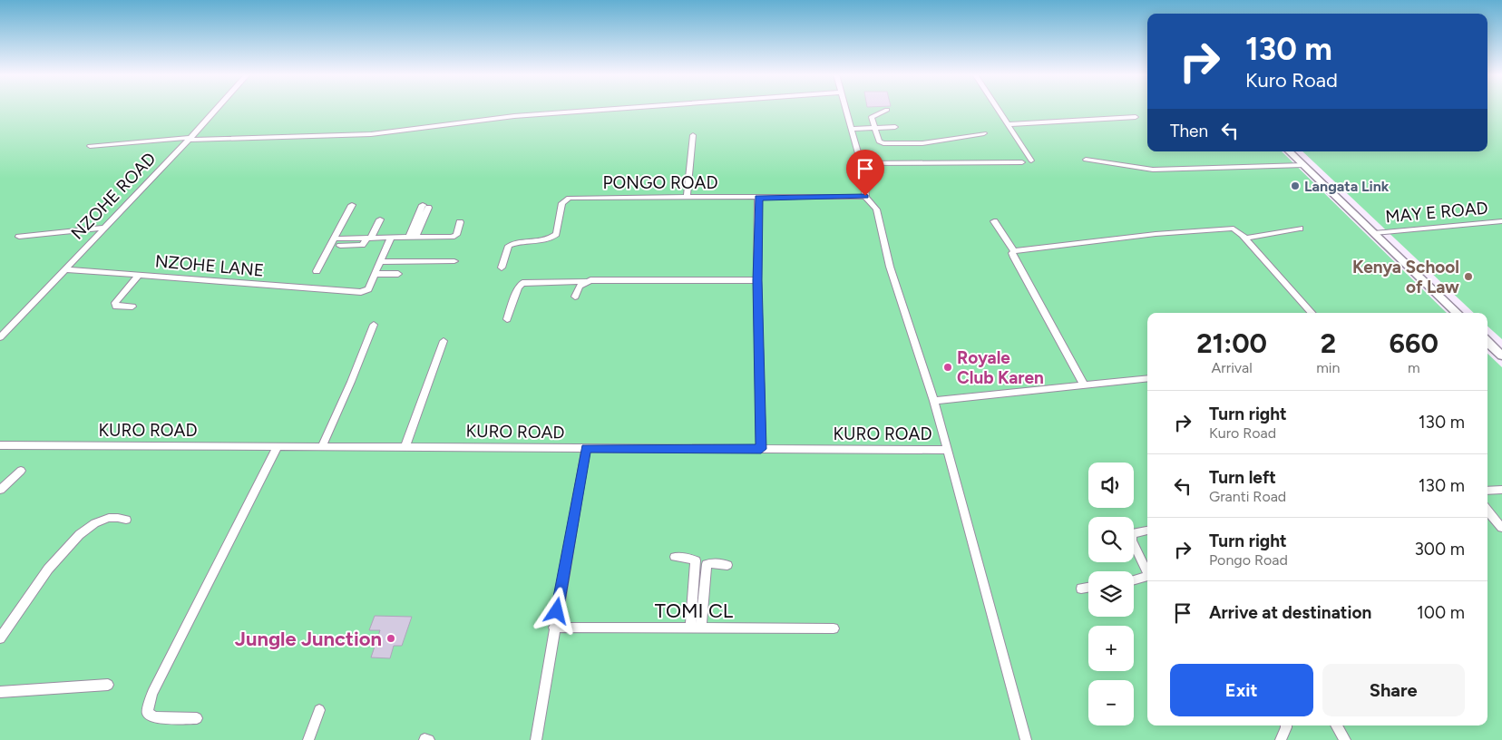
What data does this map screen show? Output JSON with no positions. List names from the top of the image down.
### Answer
{
  "streets": {
    "street": [
      "PONGO ROAD",
      "NZOHE ROAD",
      "MAY E ROAD",
      "NZOHE LANE",
      "KURO ROAD",
      "TOMI CL"
    ]
  },
  "crossings": [
    ["NZOHE ROAD", "NZOHE LANE"]
  ],
  "places": [
    "Langata Link",
    "Kenya School of Law",
    "Royale Club Karen",
    "Jungle Junction"
  ],
  "page": {
    "turn": ["130 m", "Kuro Road"],
    "then": "Then",
    "eta": [
      "21:00",
      "Arrival",
      "2",
      "min",
      "660",
      "m"
    ],
    "list": [
      {
        "name": "Turn right",
        "note": "Kuro Road",
        "value": "130 m"
      },
      {
        "name": "Turn left",
        "note": "Granti Road",
        "value": "130 m"
      },
      {
        "name": "Turn right",
        "note": "Pongo Road",
        "value": "300 m"
      },
      {
        "name": "Arrive at destination",
        "value": "100 m"
      }
    ],
    "map_buttons": ["+", "−"],
    "buttons": ["Exit", "Share"]
  }
}
